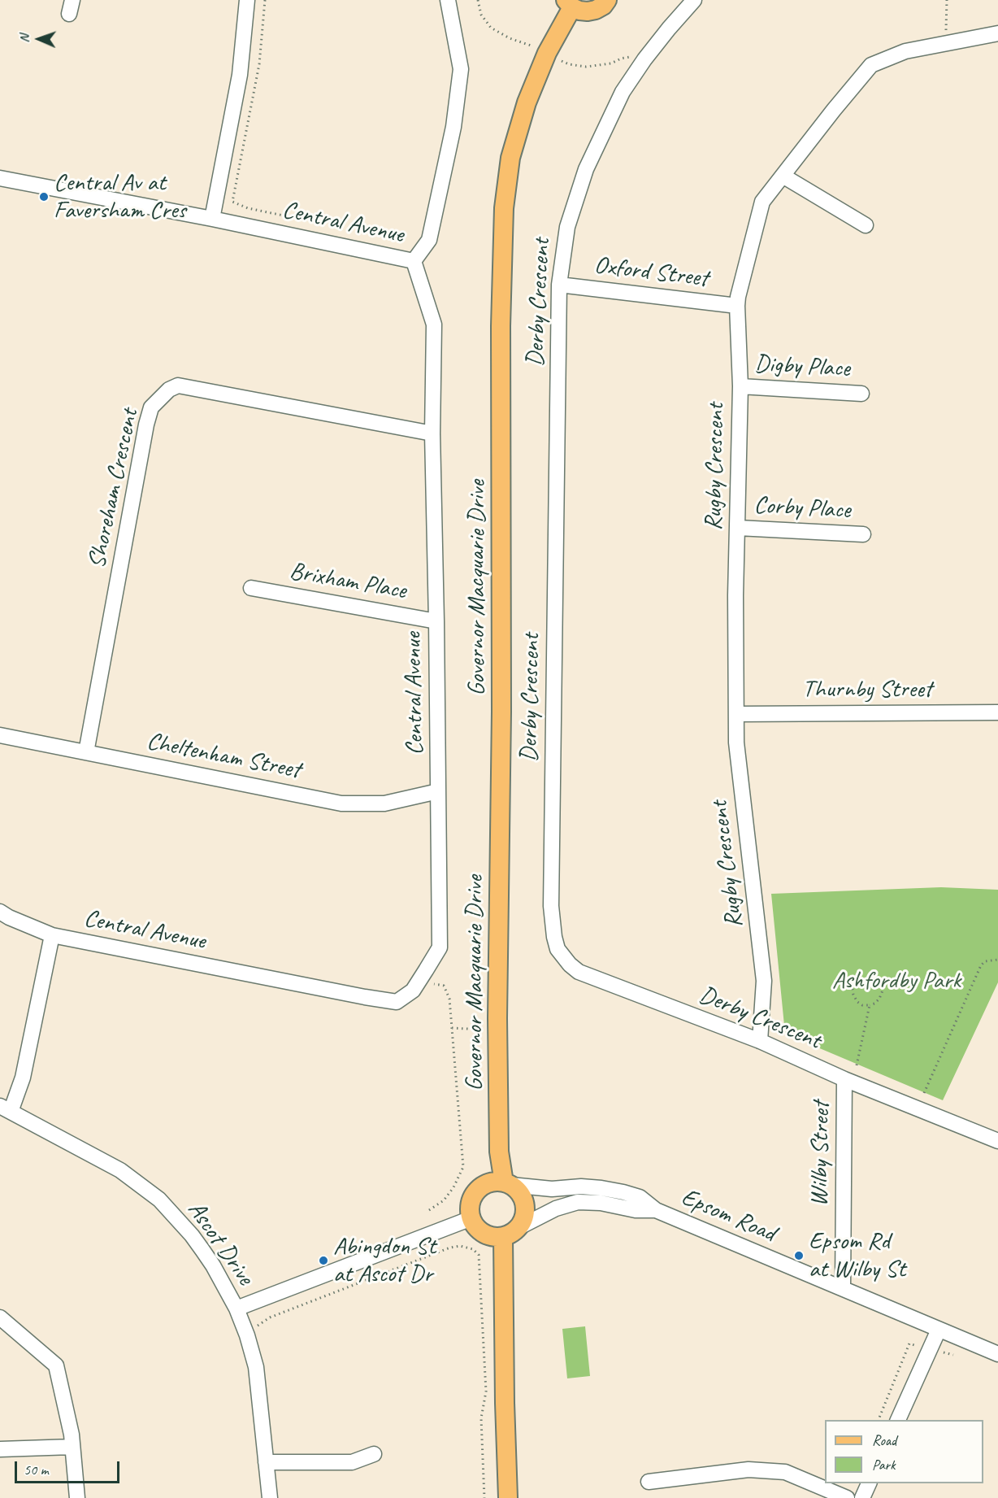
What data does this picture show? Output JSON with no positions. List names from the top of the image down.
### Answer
{
  "streets": {
    "main road": ["Governor Macquarie Drive"],
    "street": [
      "Central Avenue",
      "Oxford Street",
      "Derby Crescent",
      "Digby Place",
      "Rugby Crescent",
      "Shoreham Crescent",
      "Corby Place",
      "Brixham Place",
      "Thurnby Street",
      "Cheltenham Street",
      "Wilby Street",
      "Epsom Road",
      "Ascot Drive"
    ]
  },
  "crossings": [
    ["Central Avenue", "Shoreham Crescent"],
    ["Central Avenue", "Brixham Place"],
    ["Central Avenue", "Cheltenham Street"],
    ["Central Avenue", "Ascot Drive"],
    ["Oxford Street", "Derby Crescent"],
    ["Oxford Street", "Rugby Crescent"],
    ["Derby Crescent", "Rugby Crescent"],
    ["Derby Crescent", "Wilby Street"],
    ["Digby Place", "Rugby Crescent"],
    ["Rugby Crescent", "Corby Place"],
    ["Rugby Crescent", "Thurnby Street"],
    ["Shoreham Crescent", "Cheltenham Street"],
    ["Governor Macquarie Drive", "Epsom Road"],
    ["Wilby Street", "Epsom Road"]
  ],
  "parks": ["Ashfordby Park"],
  "places": ["Central Av at Faversham Cres", "Epsom Rd at Wilby St", "Abingdon St at Ascot Dr"],
  "legend": ["Road", "Park"],
  "scale_bar": "50 m",
  "north": "left"
}
